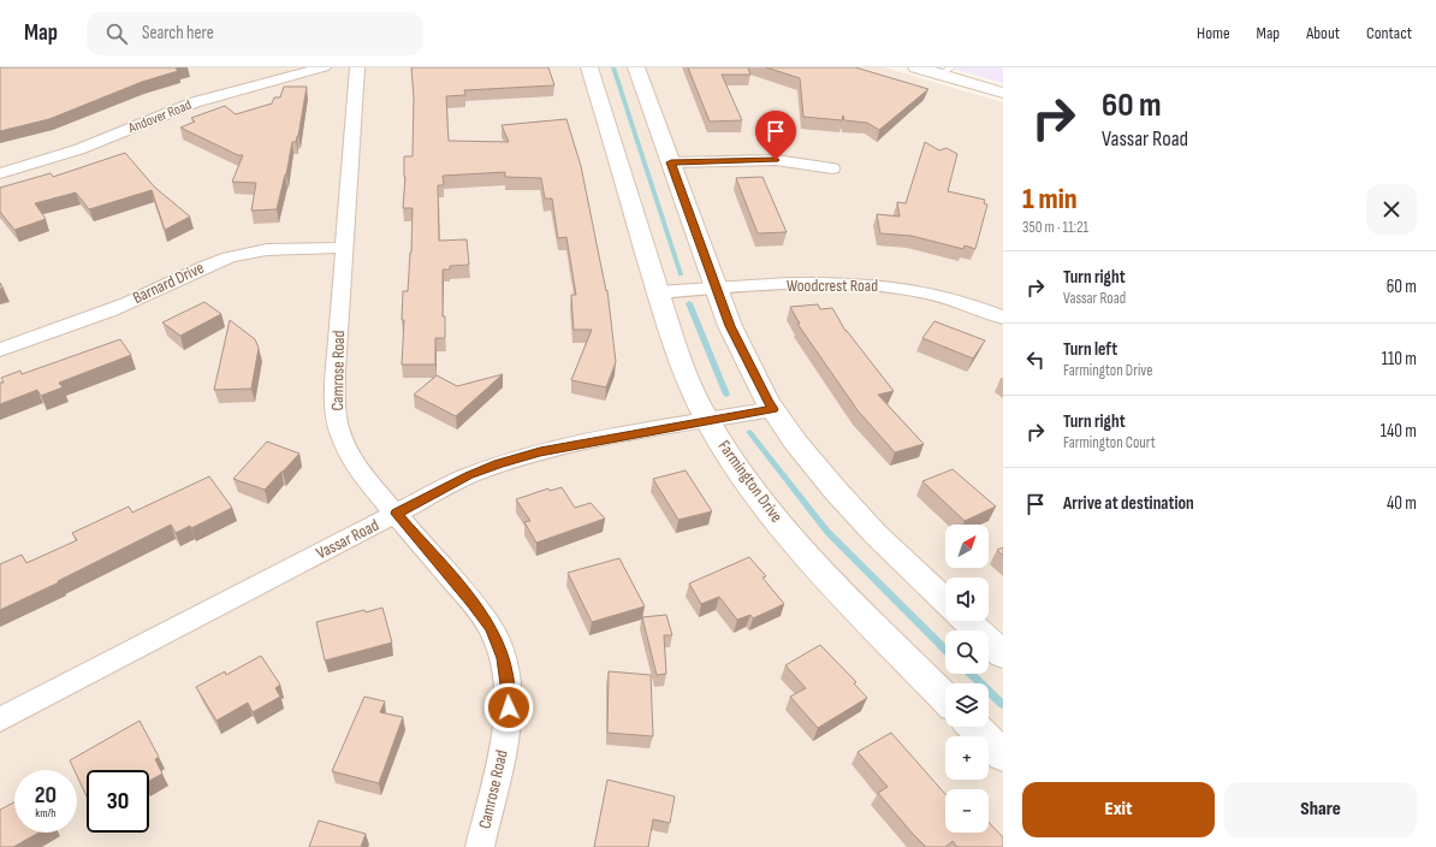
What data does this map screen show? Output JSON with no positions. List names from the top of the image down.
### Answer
{
  "streets": {
    "street": [
      "Andover Road",
      "Barnard Drive",
      "Woodcrest Road",
      "Camrose Road",
      "Farmington Drive",
      "Vassar Road"
    ]
  },
  "crossings": [
    ["Barnard Drive", "Camrose Road"],
    ["Woodcrest Road", "Farmington Drive"],
    ["Camrose Road", "Vassar Road"],
    ["Farmington Drive", "Vassar Road"]
  ],
  "north": "top right",
  "page": {
    "header": "Map",
    "search": "Search here",
    "nav": [
      "Home",
      "Map",
      "About",
      "Contact"
    ],
    "turn": ["60 m", "Vassar Road"],
    "heading": ["1 min", "350 m · 11:21"],
    "list": [
      {
        "name": "Turn right",
        "note": "Vassar Road",
        "value": "60 m"
      },
      {
        "name": "Turn left",
        "note": "Farmington Drive",
        "value": "110 m"
      },
      {
        "name": "Turn right",
        "note": "Farmington Court",
        "value": "140 m"
      },
      {
        "name": "Arrive at destination",
        "value": "40 m"
      }
    ],
    "map_buttons": ["+", "−"],
    "speed": "20 km/h",
    "limit": "30",
    "buttons": ["Exit", "Share"]
  }
}
